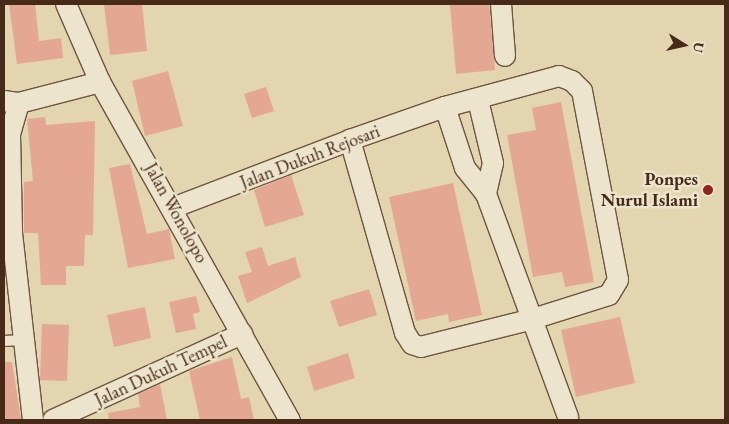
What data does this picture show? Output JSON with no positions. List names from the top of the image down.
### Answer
{
  "streets": {
    "street": ["Jalan Dukuh Rejosari", "Jalan Wonolopo", "Jalan Dukuh Tempel"]
  },
  "crossings": [
    ["Jalan Dukuh Rejosari", "Jalan Wonolopo"],
    ["Jalan Wonolopo", "Jalan Dukuh Tempel"]
  ],
  "places": ["Ponpes Nurul Islami"],
  "north": "right"
}
